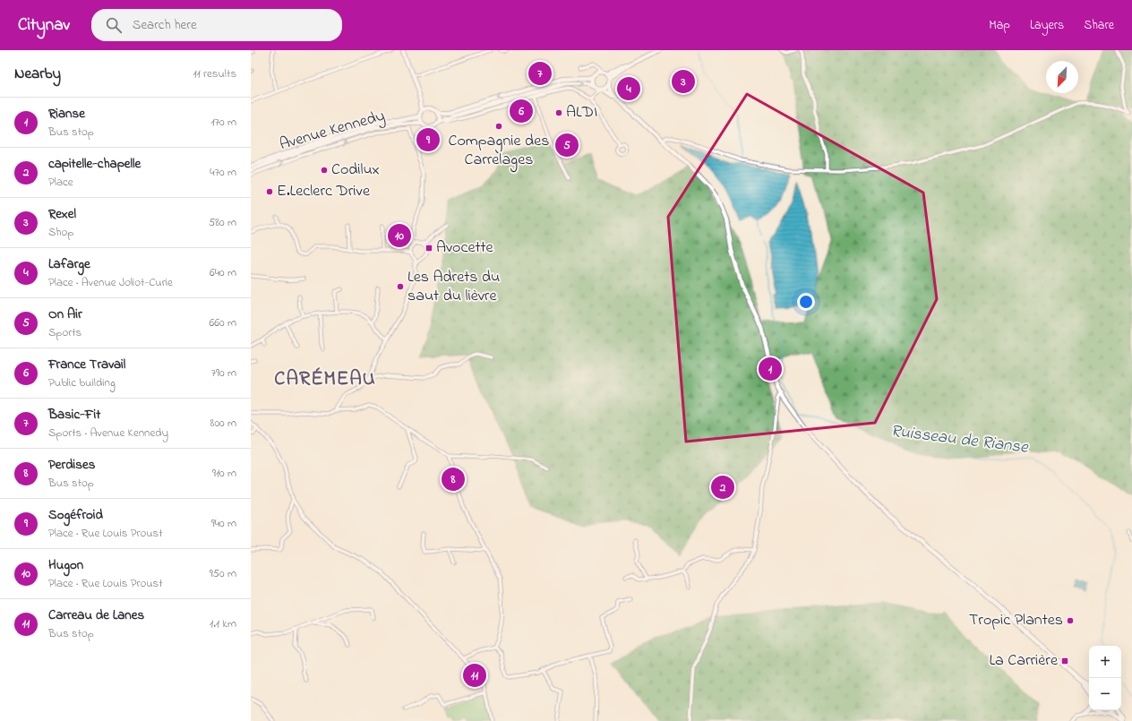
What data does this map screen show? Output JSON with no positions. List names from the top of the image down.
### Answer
{
  "streets": {
    "main road": ["Avenue Kennedy"]
  },
  "districts": ["CARÉMEAU"],
  "water": ["Ruisseau de Rianse"],
  "places": {
    "other": [
      "ALDI",
      "Compagnie des Carrelages",
      "Codilux",
      "E.Leclerc Drive",
      "Les Adrets du saut du lièvre",
      "Tropic Plantes"
    ],
    "transit": ["Avocette", "La Carrière"]
  },
  "north": "bottom left",
  "page": {
    "header": "Citynav",
    "search": "Search here",
    "nav": ["Map", "Layers", "Share"],
    "heading": ["Nearby", "11 results"],
    "pins": [
      "7",
      "3",
      "4",
      "6",
      "9",
      "5",
      "10",
      "1",
      "8",
      "2",
      "11"
    ],
    "list": [
      {
        "mark": "1",
        "name": "Rianse",
        "note": "Bus stop",
        "value": "170 m"
      },
      {
        "mark": "2",
        "name": "capitelle-chapelle",
        "note": "Place",
        "value": "470 m"
      },
      {
        "mark": "3",
        "name": "Rexel",
        "note": "Shop",
        "value": "580 m"
      },
      {
        "mark": "4",
        "name": "Lafarge",
        "note": "Place · Avenue Joliot-Curie",
        "value": "640 m"
      },
      {
        "mark": "5",
        "name": "On Air",
        "note": "Sports",
        "value": "660 m"
      },
      {
        "mark": "6",
        "name": "France Travail",
        "note": "Public building",
        "value": "790 m"
      },
      {
        "mark": "7",
        "name": "Basic-Fit",
        "note": "Sports · Avenue Kennedy",
        "value": "800 m"
      },
      {
        "mark": "8",
        "name": "Perdises",
        "note": "Bus stop",
        "value": "910 m"
      },
      {
        "mark": "9",
        "name": "Sogéfroid",
        "note": "Place · Rue Louis Proust",
        "value": "940 m"
      },
      {
        "mark": "10",
        "name": "Hugon",
        "note": "Place · Rue Louis Proust",
        "value": "950 m"
      },
      {
        "mark": "11",
        "name": "Carreau de Lanes",
        "note": "Bus stop",
        "value": "1.1 km"
      }
    ],
    "map_buttons": ["+", "−"]
  }
}
